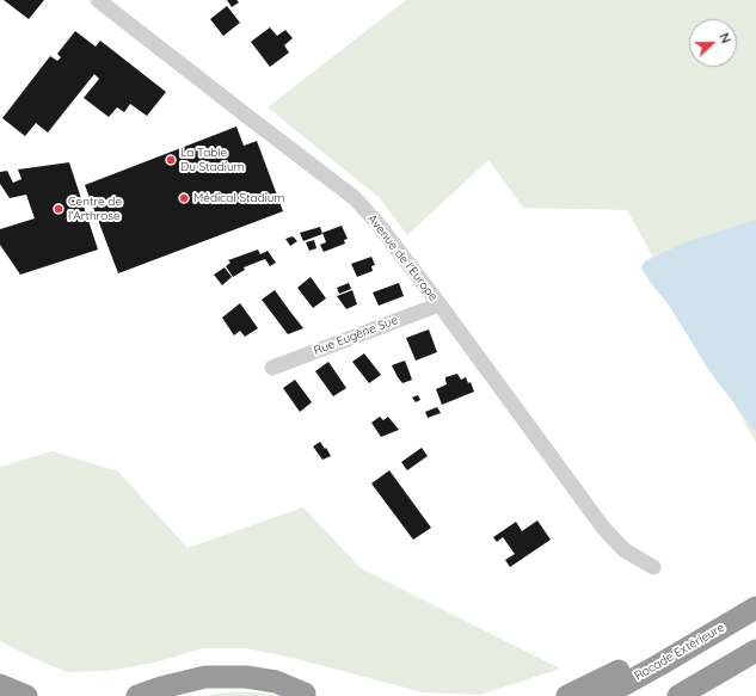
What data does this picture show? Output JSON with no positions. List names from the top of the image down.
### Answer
{
  "streets": {
    "highway": ["Rocade Extérieure"],
    "street": ["Avenue de l'Europe", "Rue Eugène Sue"]
  },
  "crossings": [
    ["Avenue de l'Europe", "Rue Eugène Sue"]
  ],
  "places": ["La Table Du Stadium", "Médical Stadium", "Centre de l'Arthrose"],
  "north": "right"
}
